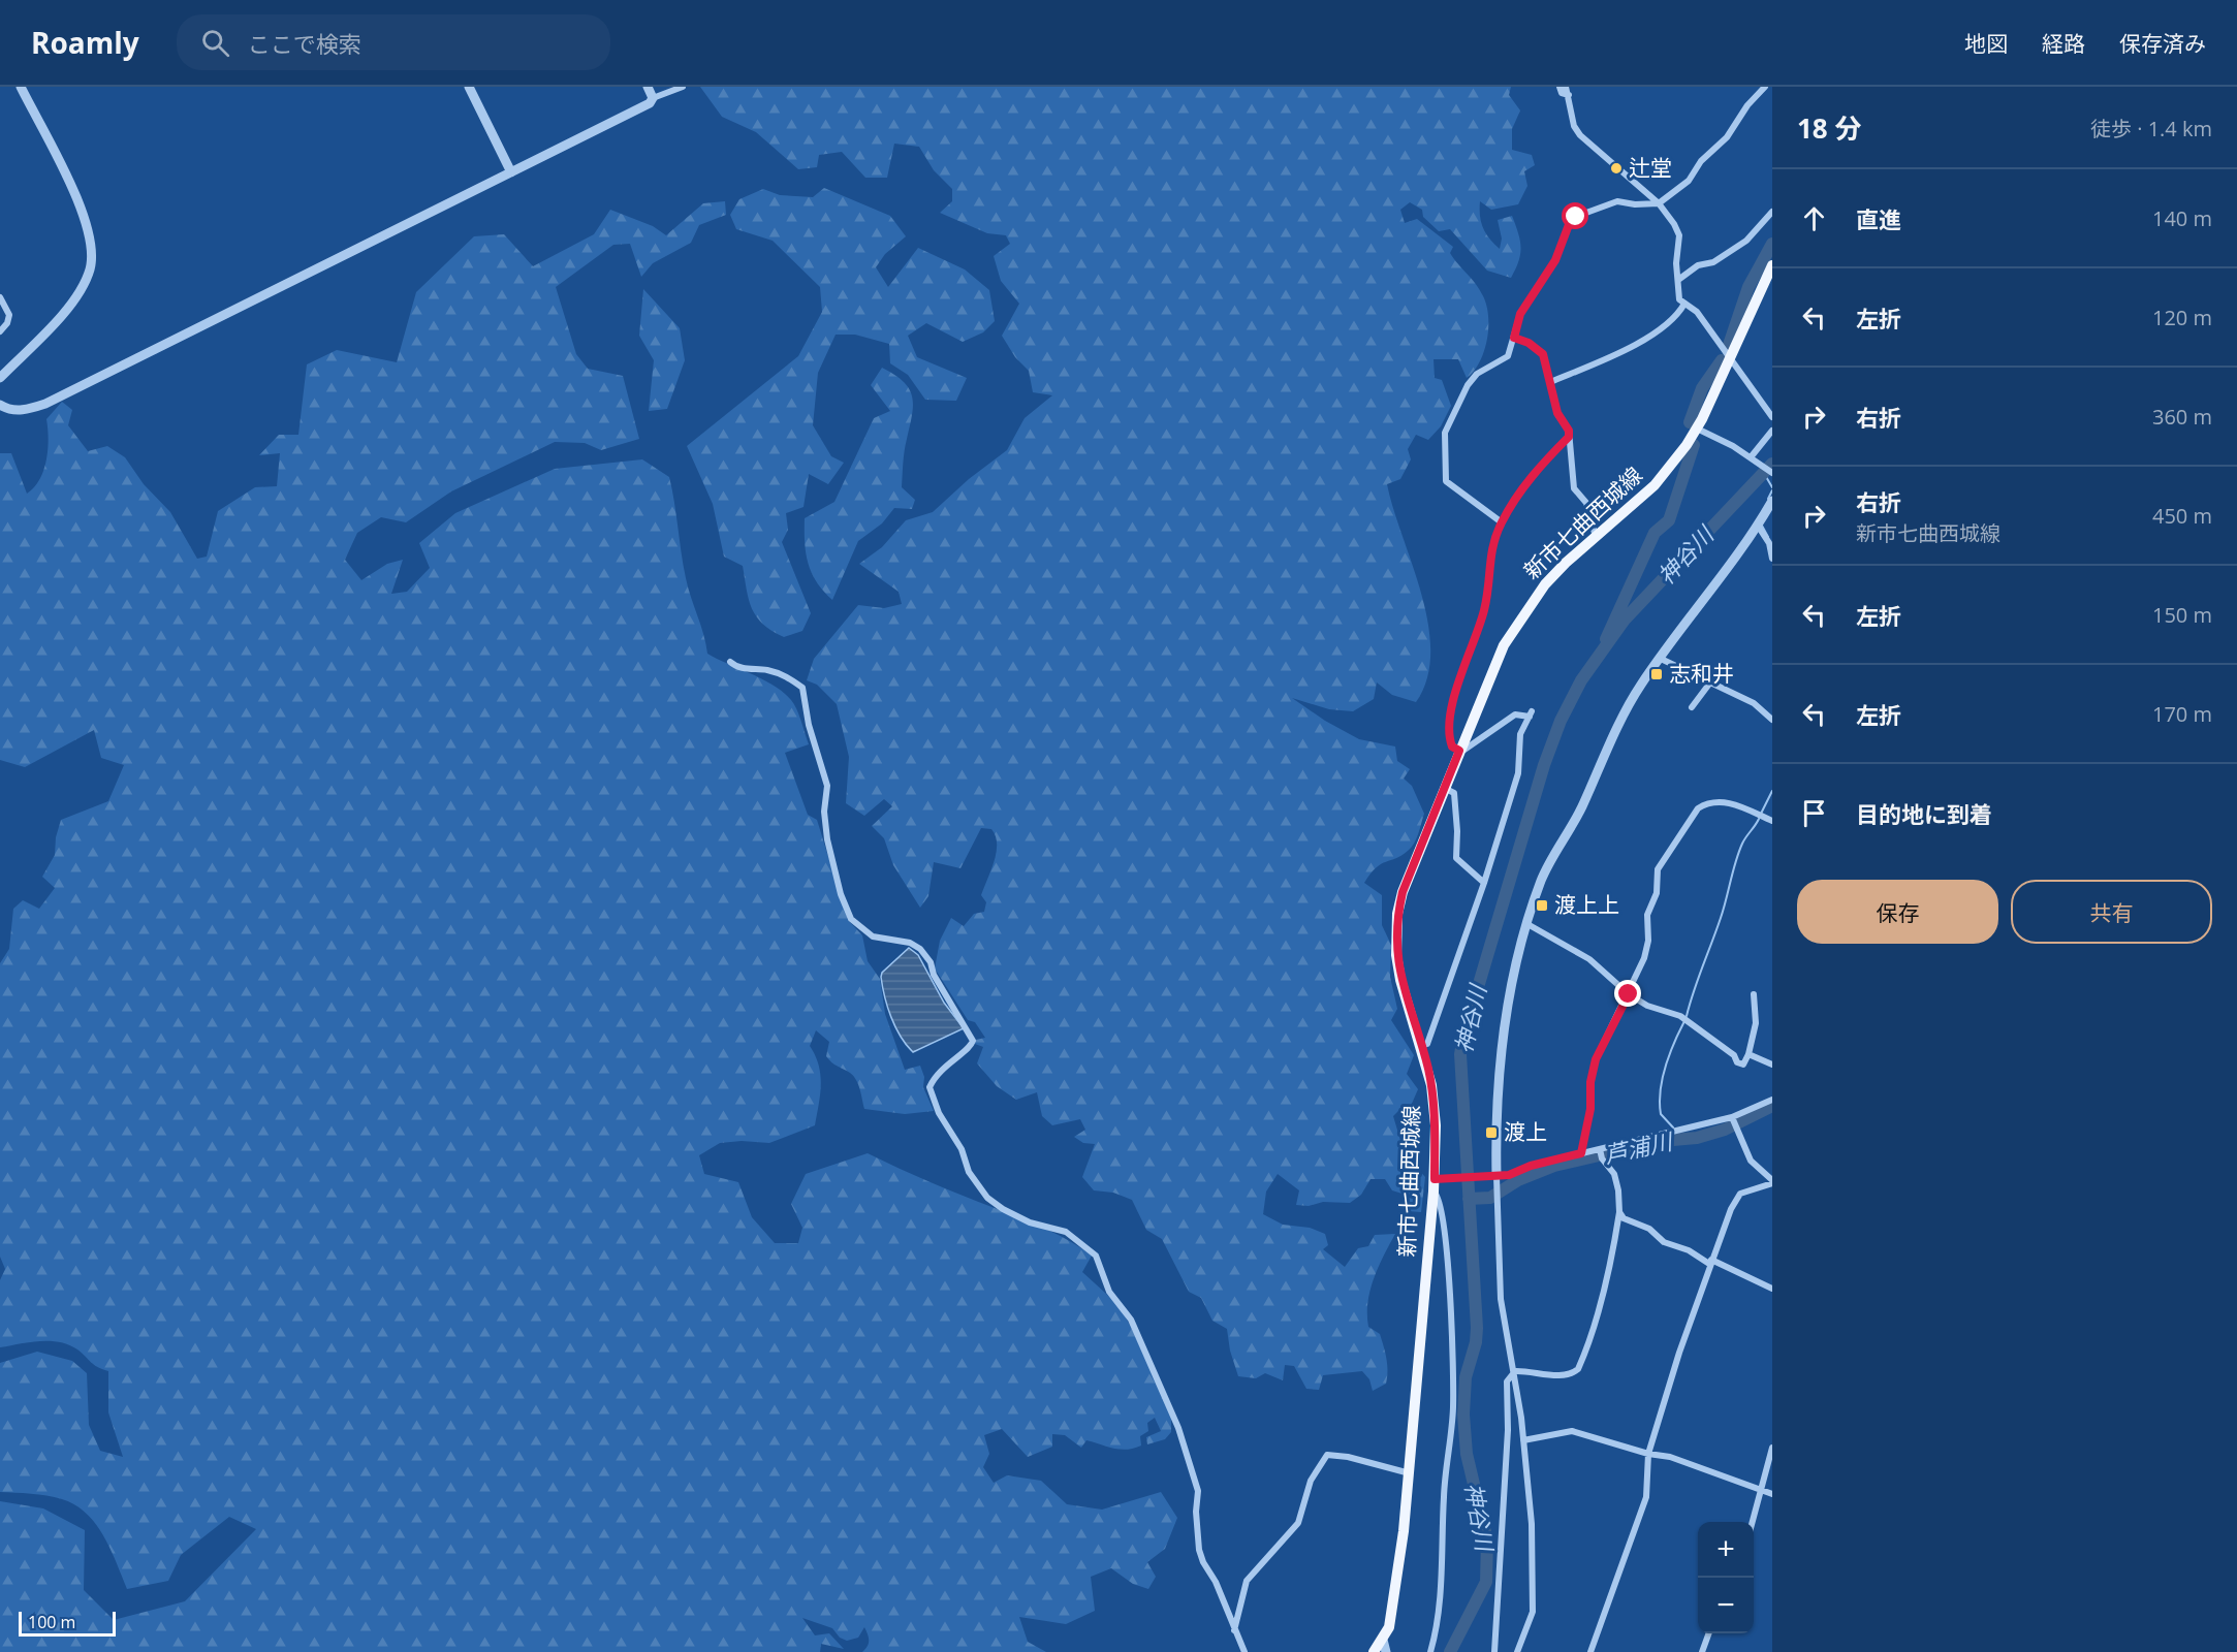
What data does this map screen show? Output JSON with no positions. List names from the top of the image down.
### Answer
{
  "streets": {
    "main road": ["新市七曲西城線"]
  },
  "water": ["神谷川", "芦浦川"],
  "places": {
    "other": ["辻堂"],
    "transit": ["志和井", "渡上上", "渡上"]
  },
  "scale_bar": "100 m",
  "page": {
    "header": "Roamly",
    "search": "ここで検索",
    "nav": ["地図", "経路", "保存済み"],
    "heading": ["18 分", "徒歩 · 1.4 km"],
    "list": [
      ["直進", "140 m"],
      ["左折", "120 m"],
      ["右折", "360 m"],
      ["右折", "新市七曲西城線", "450 m"],
      ["左折", "150 m"],
      ["左折", "170 m"],
      "目的地に到着"
    ],
    "buttons": ["保存", "共有"],
    "map_buttons": ["+", "−"],
    "scale": "100 m"
  }
}
